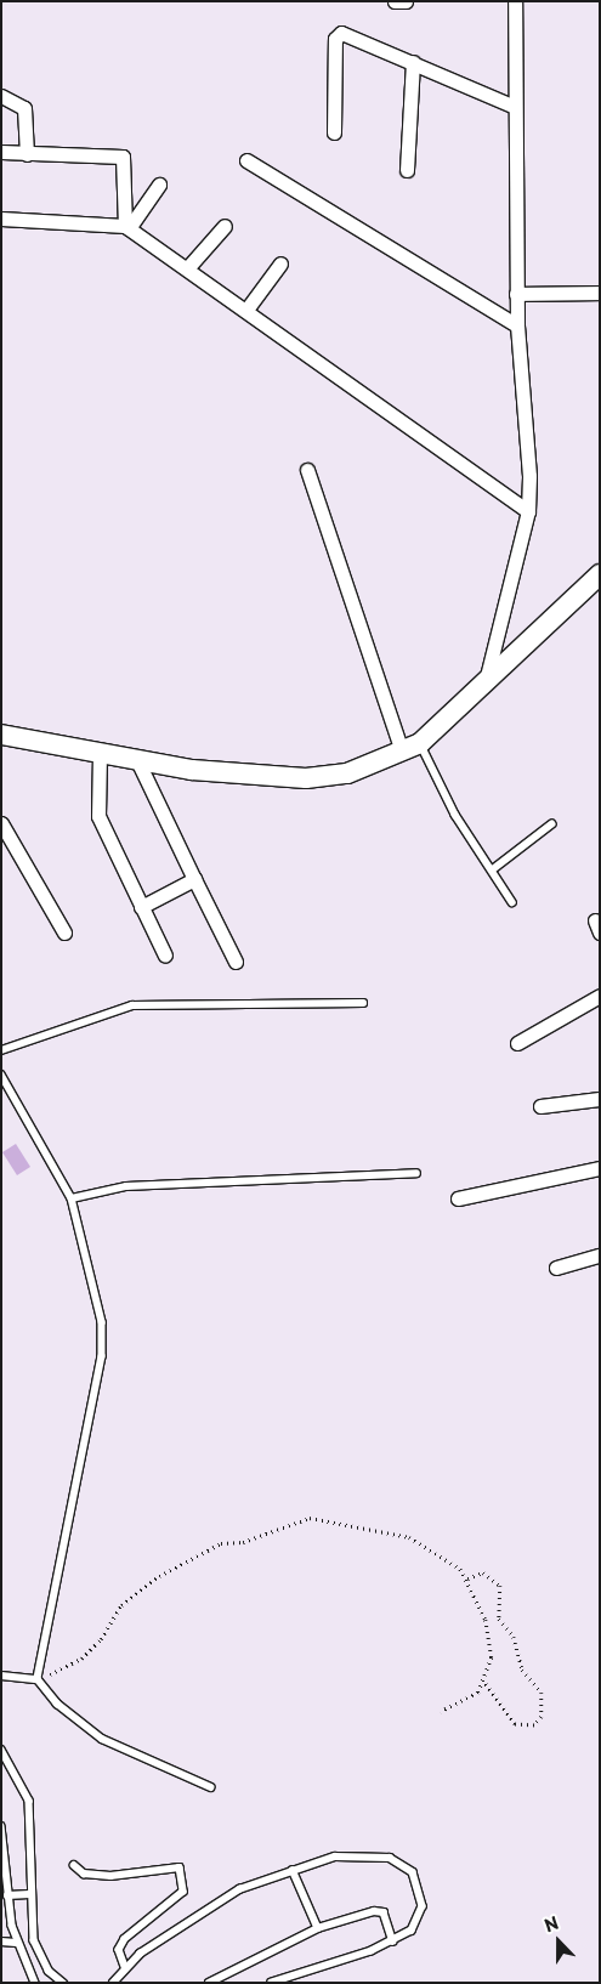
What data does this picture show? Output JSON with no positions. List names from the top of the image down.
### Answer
{
  "north": "top"
}
